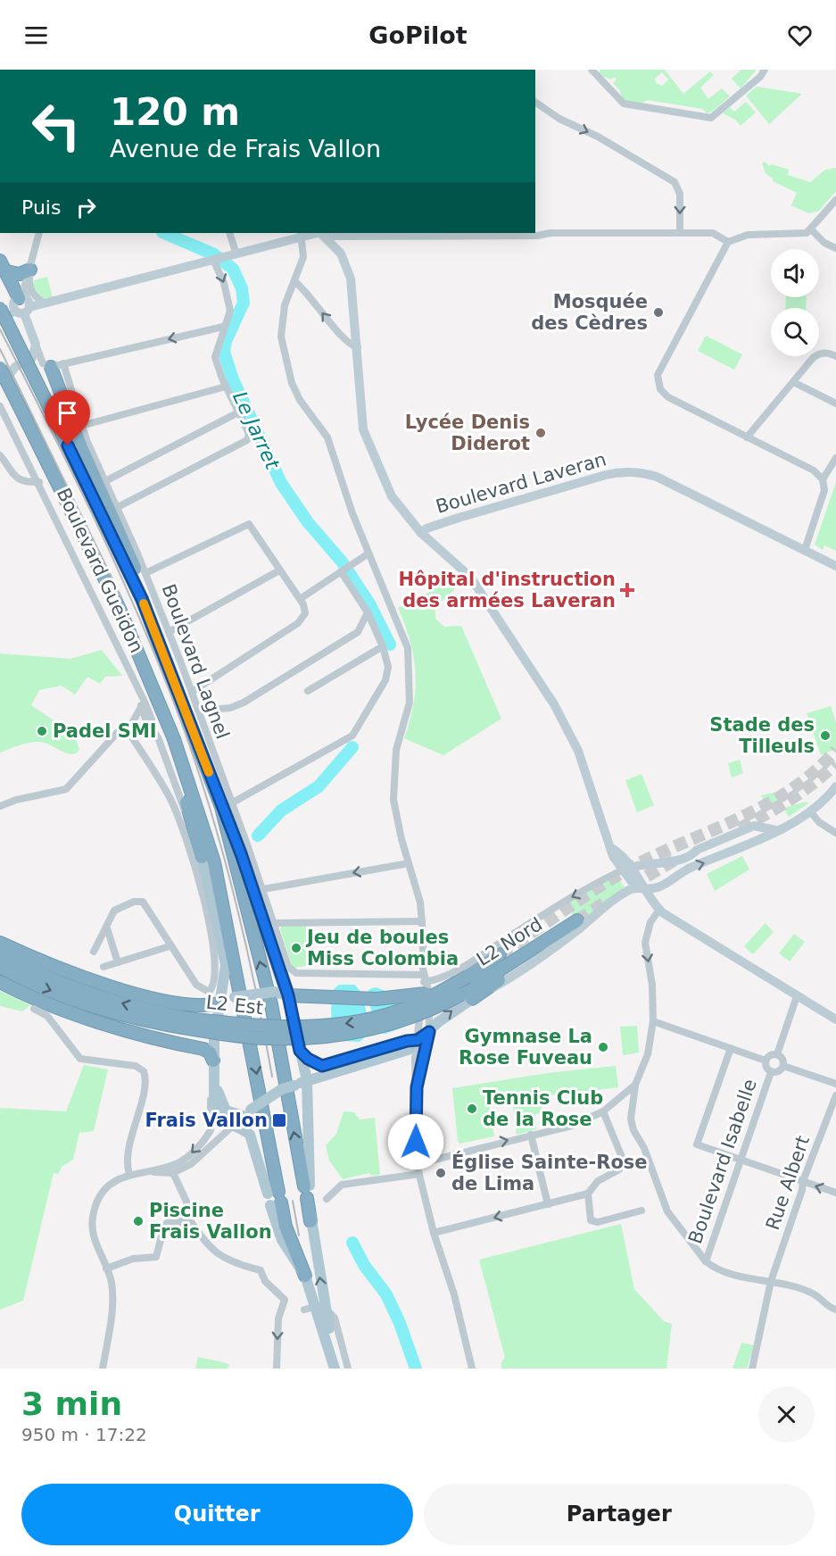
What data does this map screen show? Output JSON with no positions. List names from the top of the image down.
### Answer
{
  "streets": {
    "highway": ["L2 Nord", "L2 Est"],
    "main road": ["Boulevard Gueidon"],
    "street": [
      "Boulevard Laveran",
      "Boulevard Lagnel",
      "Boulevard Isabelle",
      "Rue Albert"
    ]
  },
  "crossings": [
    ["L2 Nord", "L2 Est"]
  ],
  "water": ["Le Jarret"],
  "places": {
    "other": [
      "Mosquée des Cèdres",
      "Lycée Denis Diderot",
      "Padel SMI",
      "Stade des Tilleuls",
      "Jeu de boules Miss Colombia",
      "Gymnase La Rose Fuveau",
      "Tennis Club de la Rose",
      "Église Sainte-Rose de Lima",
      "Piscine Frais Vallon"
    ],
    "health": ["Hôpital d'instruction des armées Laveran"],
    "transit": ["Frais Vallon"]
  },
  "page": {
    "header": "GoPilot",
    "turn": ["120 m", "Avenue de Frais Vallon"],
    "then": "Puis",
    "heading": ["3 min", "950 m · 17:22"],
    "buttons": ["Quitter", "Partager"]
  }
}
